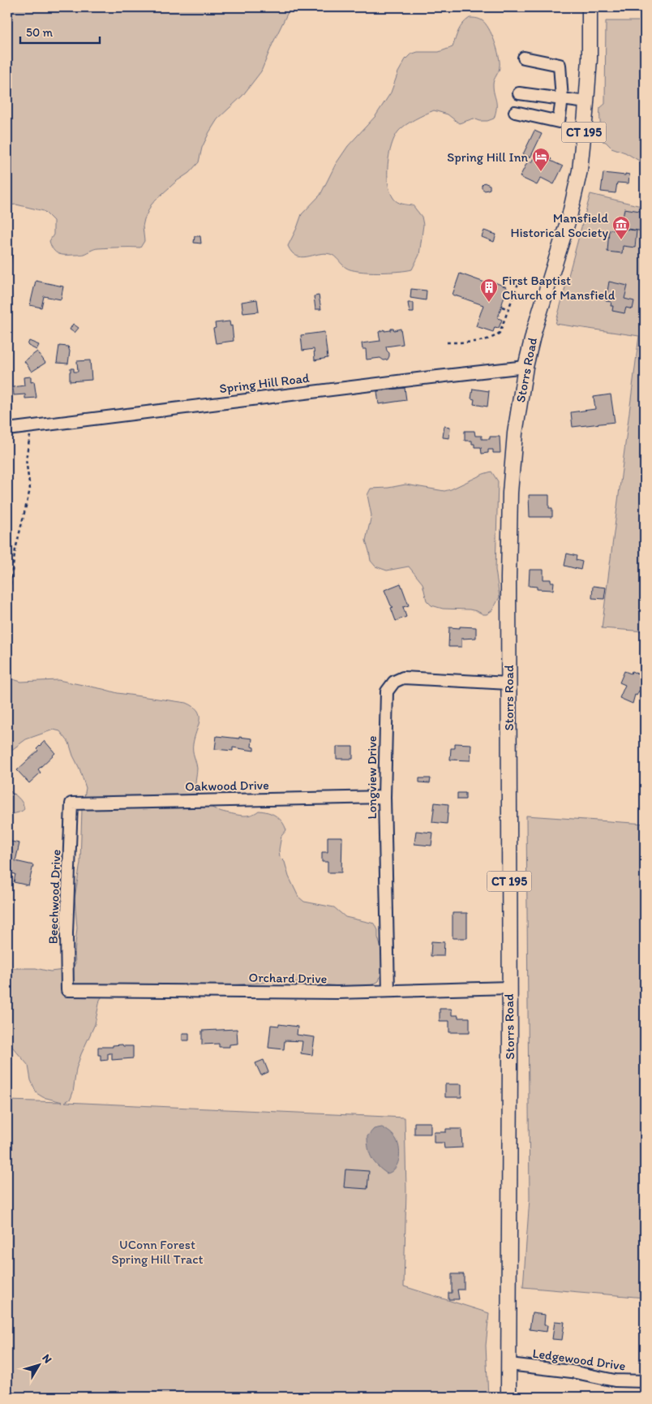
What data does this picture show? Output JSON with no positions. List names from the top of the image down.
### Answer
{
  "streets": {
    "main road": ["CT 195", "Storrs Road"],
    "street": [
      "Spring Hill Road",
      "Longview Drive",
      "Oakwood Drive",
      "Beechwood Drive",
      "Orchard Drive",
      "Ledgewood Drive"
    ]
  },
  "crossings": [
    ["Storrs Road", "Spring Hill Road"],
    ["Storrs Road", "Longview Drive"],
    ["Storrs Road", "Orchard Drive"],
    ["Storrs Road", "Ledgewood Drive"],
    ["Longview Drive", "Oakwood Drive"],
    ["Longview Drive", "Orchard Drive"],
    ["Oakwood Drive", "Beechwood Drive"],
    ["Beechwood Drive", "Orchard Drive"]
  ],
  "parks": ["UConn Forest Spring Hill Tract"],
  "places": {
    "hotel": ["Spring Hill Inn"],
    "museum": ["Mansfield Historical Society"],
    "building": ["First Baptist Church of Mansfield"]
  },
  "scale_bar": "50 m",
  "north": "top right"
}
